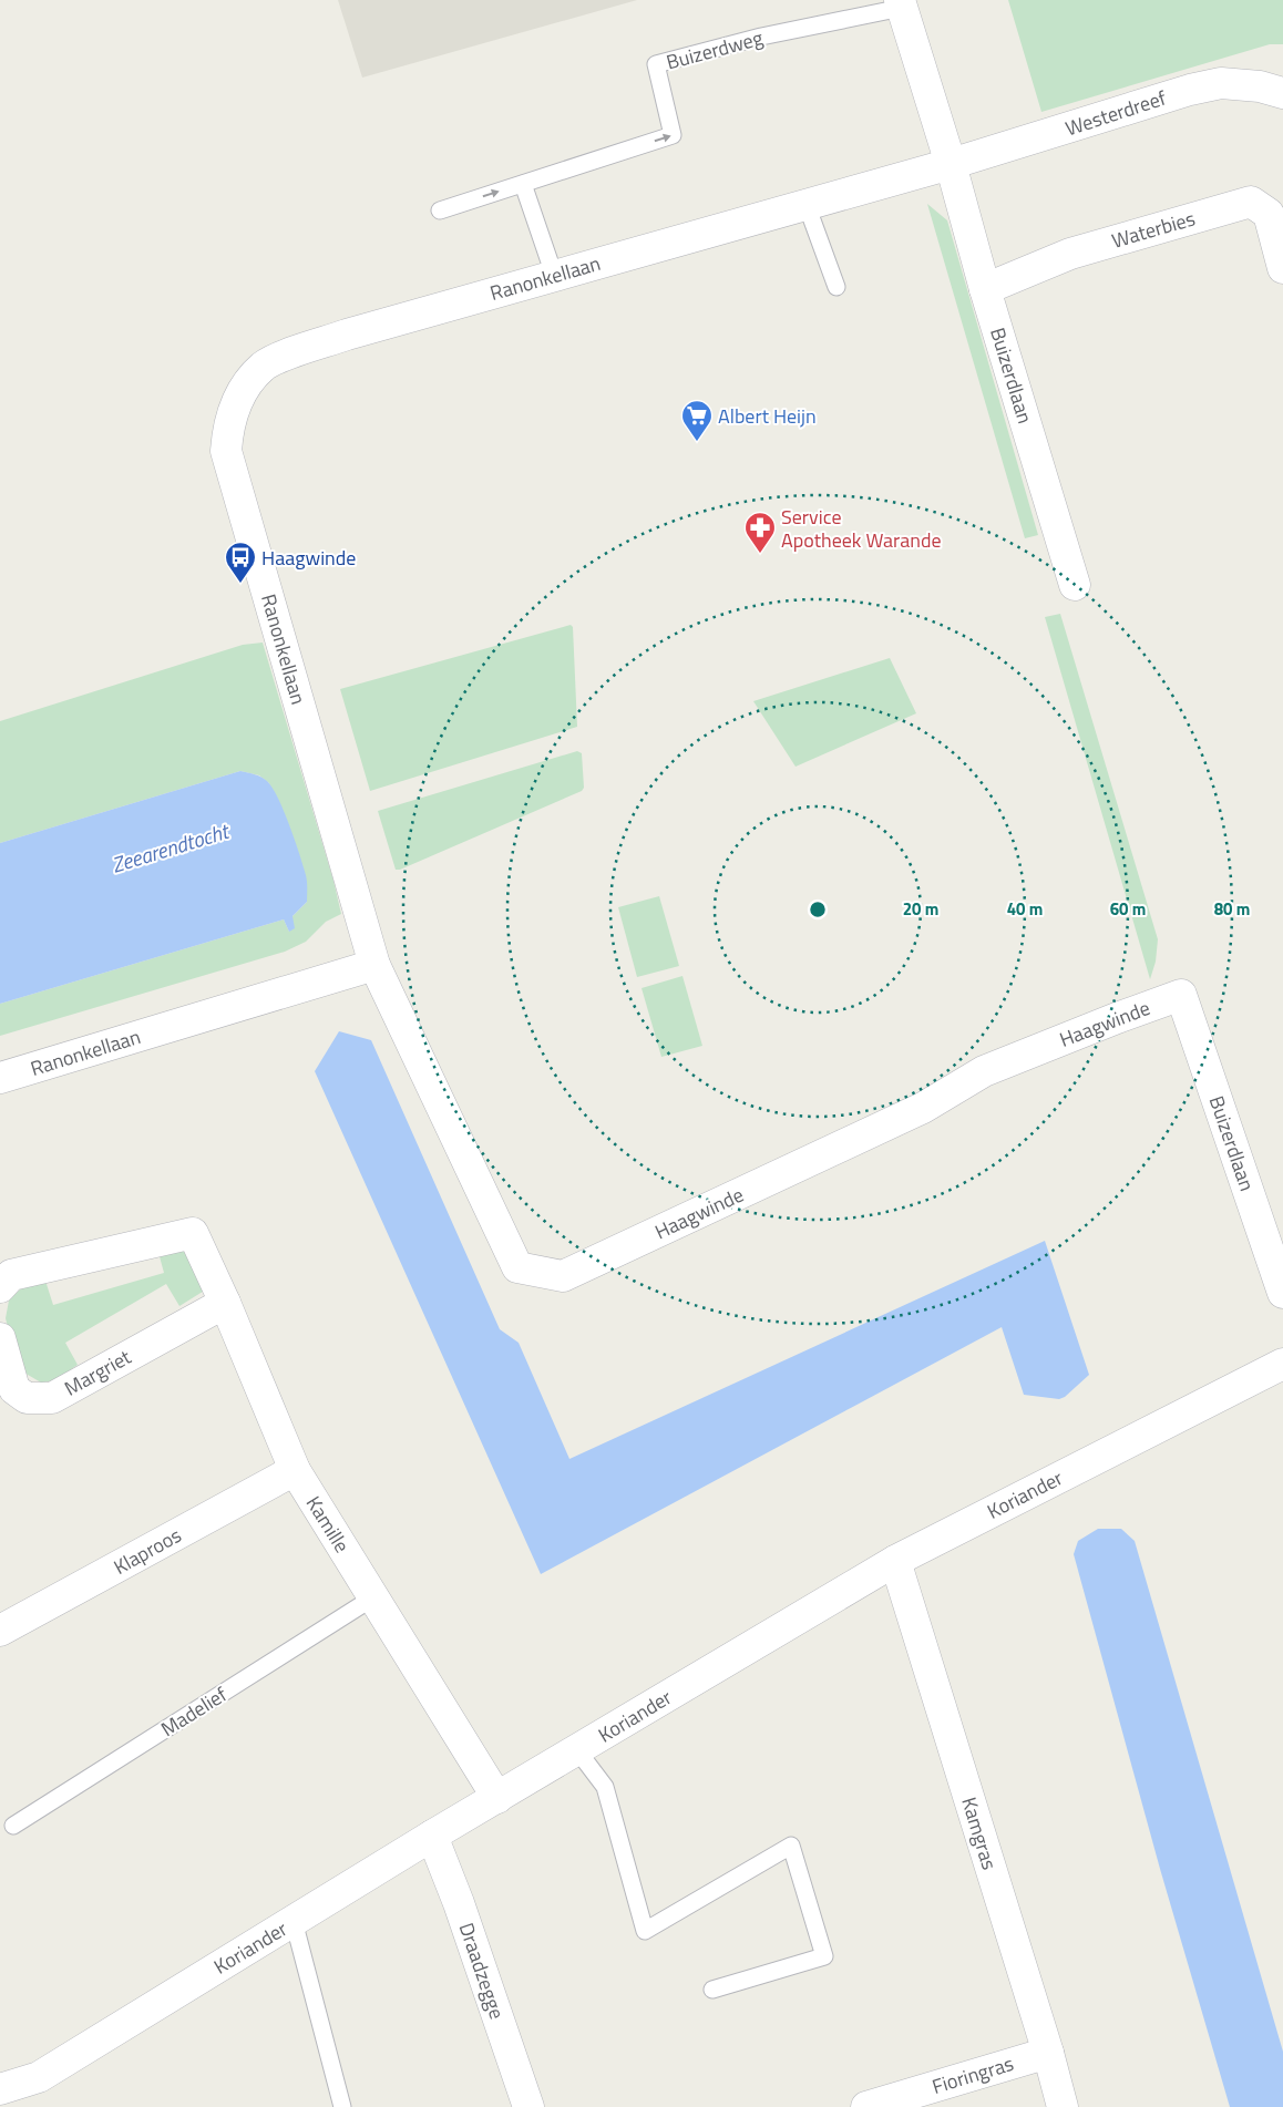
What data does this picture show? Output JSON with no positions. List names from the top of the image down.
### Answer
{
  "streets": {
    "street": [
      "Buizerdweg",
      "Westerdreef",
      "Waterbies",
      "Ranonkellaan",
      "Buizerdlaan",
      "Haagwinde",
      "Margriet",
      "Koriander",
      "Kamille",
      "Klaproos",
      "Kamgras",
      "Draadzegge",
      "Fioringras"
    ],
    "lane": ["Madelief"]
  },
  "crossings": [
    ["Buizerdweg", "Westerdreef"],
    ["Buizerdweg", "Ranonkellaan"],
    ["Buizerdweg", "Buizerdlaan"],
    ["Westerdreef", "Ranonkellaan"],
    ["Westerdreef", "Buizerdlaan"],
    ["Waterbies", "Buizerdlaan"],
    ["Ranonkellaan", "Buizerdlaan"],
    ["Ranonkellaan", "Haagwinde"],
    ["Buizerdlaan", "Haagwinde"],
    ["Margriet", "Kamille"],
    ["Koriander", "Kamille"],
    ["Koriander", "Kamgras"],
    ["Koriander", "Draadzegge"],
    ["Kamille", "Klaproos"],
    ["Kamille", "Madelief"],
    ["Kamgras", "Fioringras"]
  ],
  "one_way": ["Buizerdweg"],
  "water": ["Zeearendtocht"],
  "places": {
    "supermarket": ["Albert Heijn"],
    "pharmacy": ["Service Apotheek Warande"],
    "bus stop": ["Haagwinde"]
  },
  "rings": [
    "20 m",
    "40 m",
    "60 m",
    "80 m"
  ]
}
